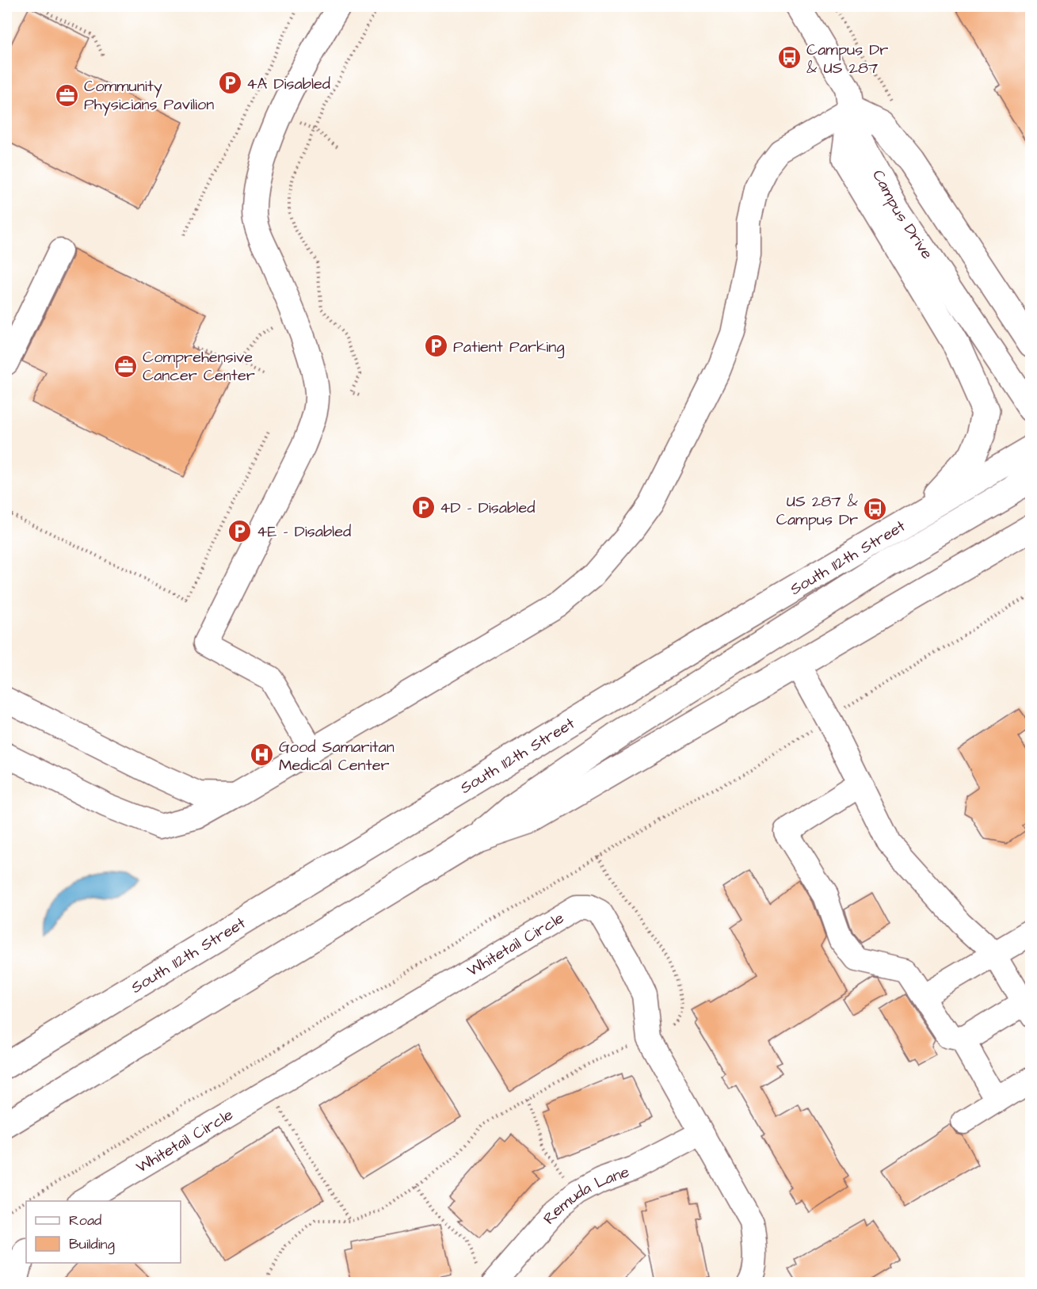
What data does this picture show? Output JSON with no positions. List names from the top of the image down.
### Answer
{
  "streets": {
    "main road": ["South 112th Street"],
    "street": ["Campus Drive", "Whitetail Circle", "Remuda Lane"]
  },
  "crossings": [
    ["Whitetail Circle", "Remuda Lane"]
  ],
  "places": {
    "bus stop": ["Campus Dr & US 287", "US 287 & Campus Dr"],
    "parking": [
      "4A Disabled",
      "Patient Parking",
      "4D - Disabled",
      "4E - Disabled"
    ],
    "office": ["Community Physicians Pavilion", "Comprehensive Cancer Center"],
    "hospital": ["Good Samaritan Medical Center"]
  },
  "legend": ["Road", "Building"]
}
